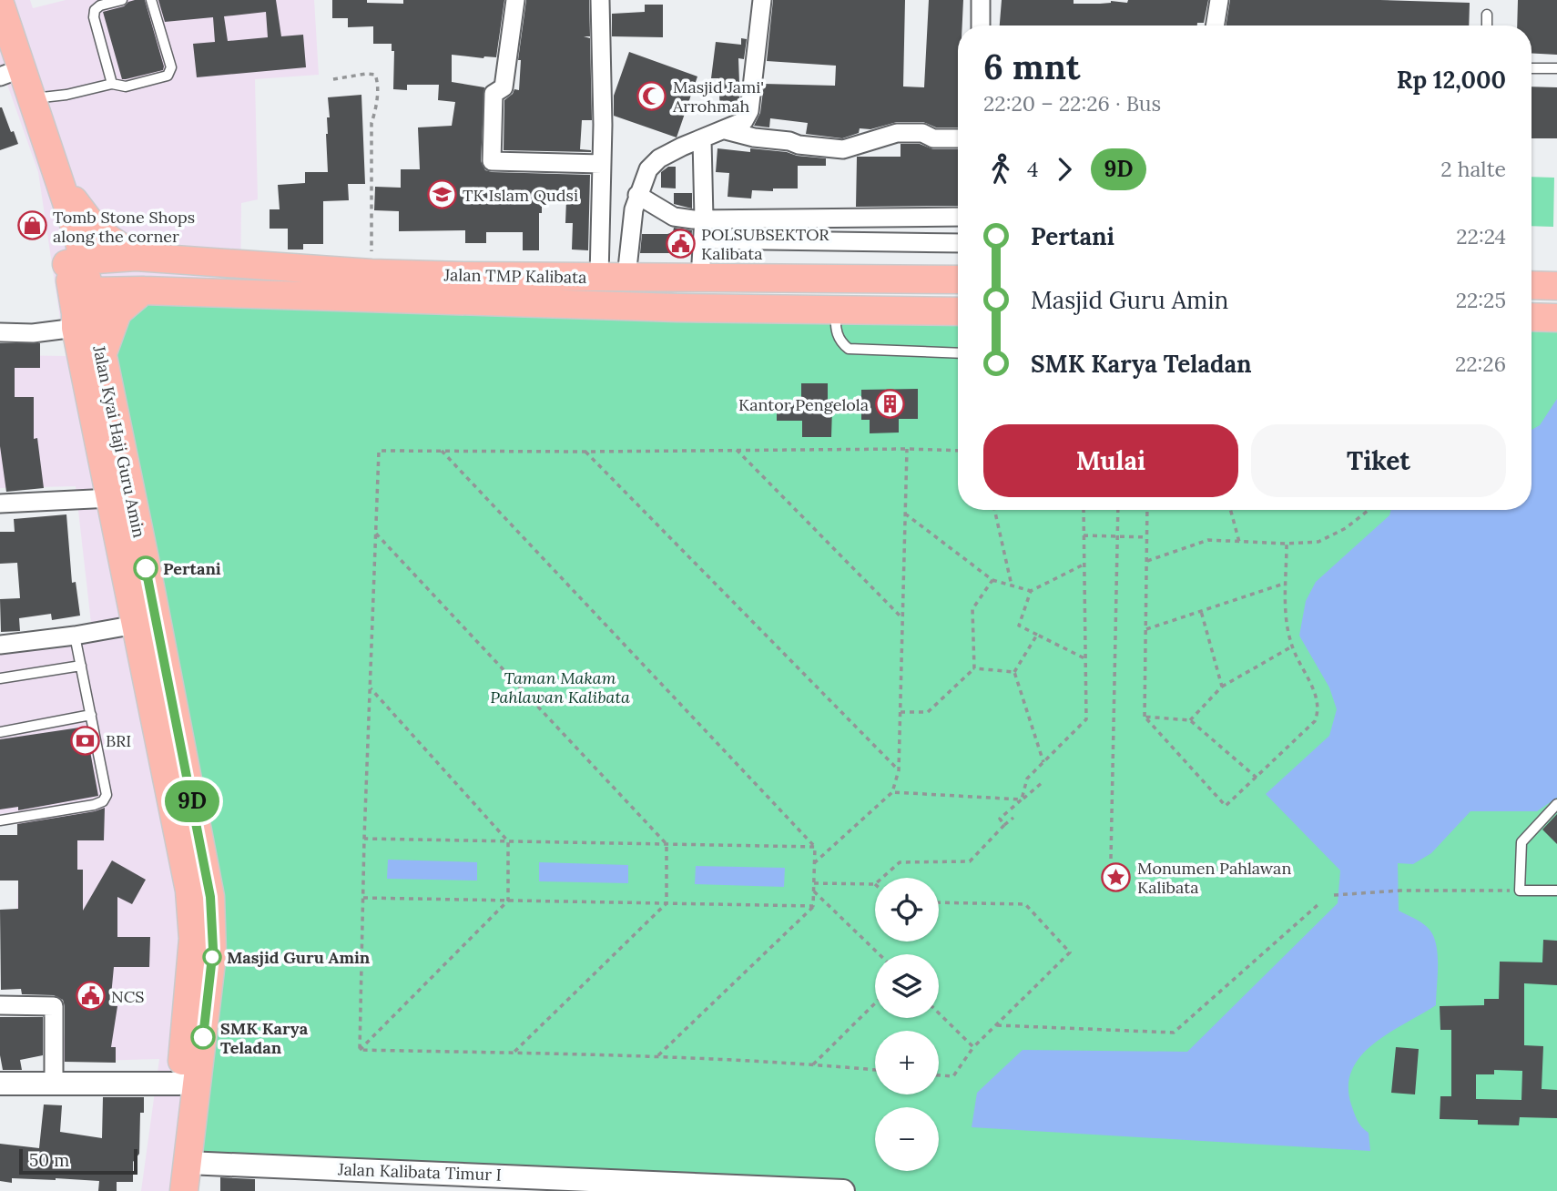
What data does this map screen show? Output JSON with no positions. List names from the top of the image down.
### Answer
{
  "streets": {
    "main road": ["Jalan TMP Kalibata", "Jalan Kyai Haji Guru Amin"],
    "street": ["Jalan Kalibata Timur I"]
  },
  "crossings": [
    ["Jalan TMP Kalibata", "Jalan Kyai Haji Guru Amin"],
    ["Jalan Kyai Haji Guru Amin", "Jalan Kalibata Timur I"]
  ],
  "parks": ["Taman Makam Pahlawan Kalibata"],
  "places": {
    "mosque": ["Masjid Jami' Arrohmah"],
    "school or university": ["TK Islam Qudsi"],
    "shop": ["Tomb Stone Shops along the corner"],
    "public building": ["POLSUBSEKTOR Kalibata", "NCS"],
    "building": ["Kantor Pengelola"],
    "other": ["Pertani", "Masjid Guru Amin", "SMK Karya Teladan"],
    "bank": ["BRI"],
    "place": ["Monumen Pahlawan Kalibata"]
  },
  "lines": ["bus line 9D"],
  "scale_bar": "50 m",
  "page": {
    "on_map": "9D",
    "heading": ["6 mnt", "22:20 – 22:26 · Bus", "Rp 12,000"],
    "legs": ["4", "9D", "2 halte"],
    "list": [
      {
        "name": "Pertani",
        "value": "22:24"
      },
      {
        "name": "Masjid Guru Amin",
        "value": "22:25"
      },
      {
        "name": "SMK Karya Teladan",
        "value": "22:26"
      }
    ],
    "buttons": ["Mulai", "Tiket"],
    "map_buttons": ["+", "−"],
    "scale": "50 m"
  }
}
